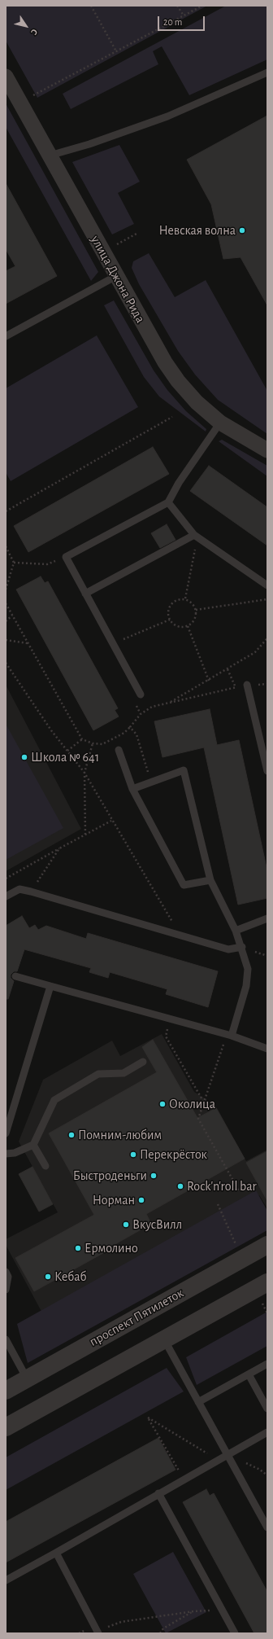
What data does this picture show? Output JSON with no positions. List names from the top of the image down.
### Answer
{
  "streets": {
    "street": ["улица Джона Рида", "проспект Пятилеток"]
  },
  "places": [
    "Невская волна",
    "Школа № 641",
    "Околица",
    "Помним-любим",
    "Перекрёсток",
    "Быстроденьги",
    "Rock'n'roll bar",
    "Норман",
    "ВкусВилл",
    "Ермолино",
    "Кебаб"
  ],
  "scale_bar": "20 m",
  "north": "bottom right"
}
